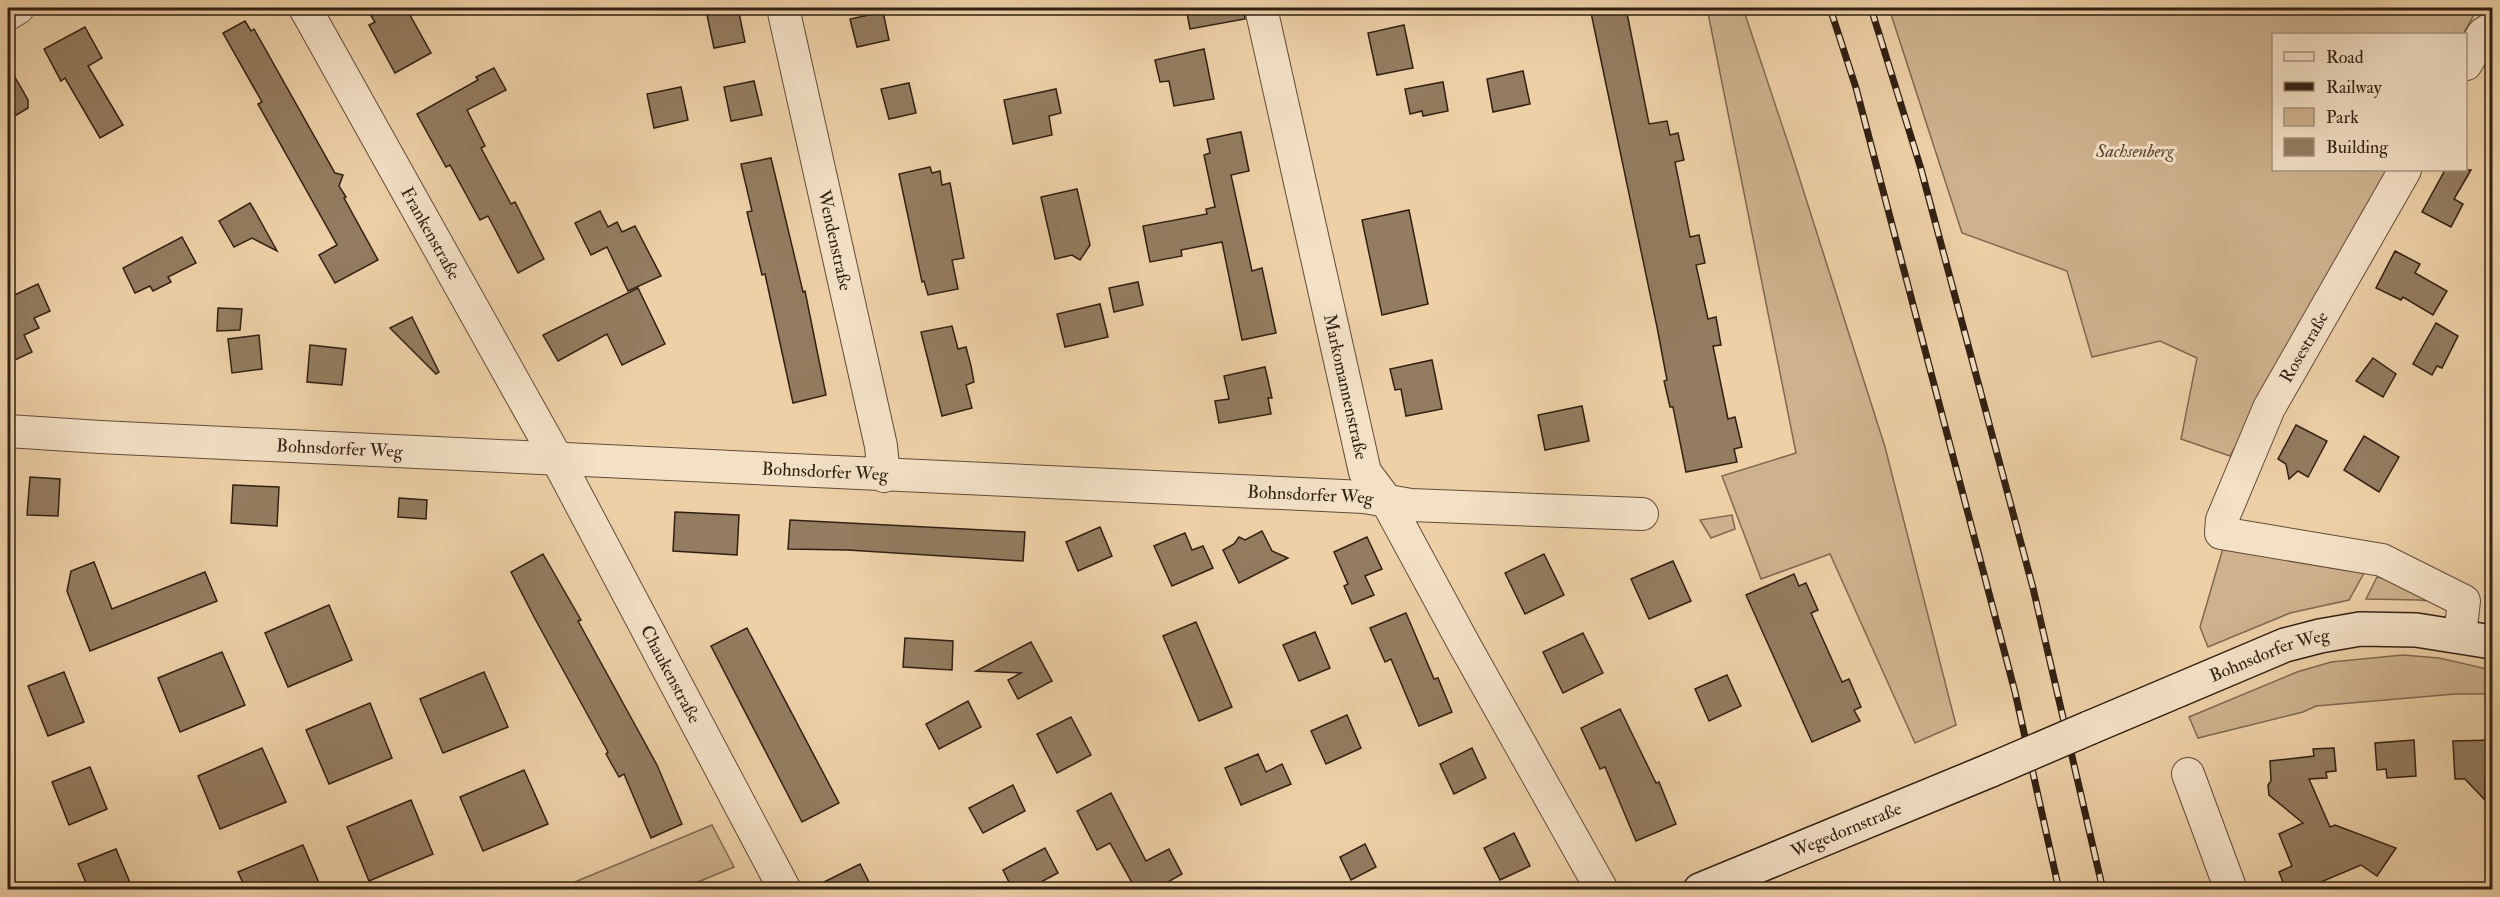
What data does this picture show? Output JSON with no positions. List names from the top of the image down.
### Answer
{
  "streets": {
    "street": [
      "Frankenstraße",
      "Wendenstraße",
      "Rosestraße",
      "Markomannenstraße",
      "Bohnsdorfer Weg",
      "Chaukenstraße",
      "Wegedornstraße"
    ]
  },
  "crossings": [
    ["Frankenstraße", "Bohnsdorfer Weg"],
    ["Frankenstraße", "Chaukenstraße"],
    ["Wendenstraße", "Bohnsdorfer Weg"],
    ["Rosestraße", "Bohnsdorfer Weg"],
    ["Markomannenstraße", "Bohnsdorfer Weg"],
    ["Bohnsdorfer Weg", "Chaukenstraße"],
    ["Bohnsdorfer Weg", "Wegedornstraße"]
  ],
  "parks": ["Sachsenberg"],
  "legend": [
    "Road",
    "Railway",
    "Park",
    "Building"
  ]
}
